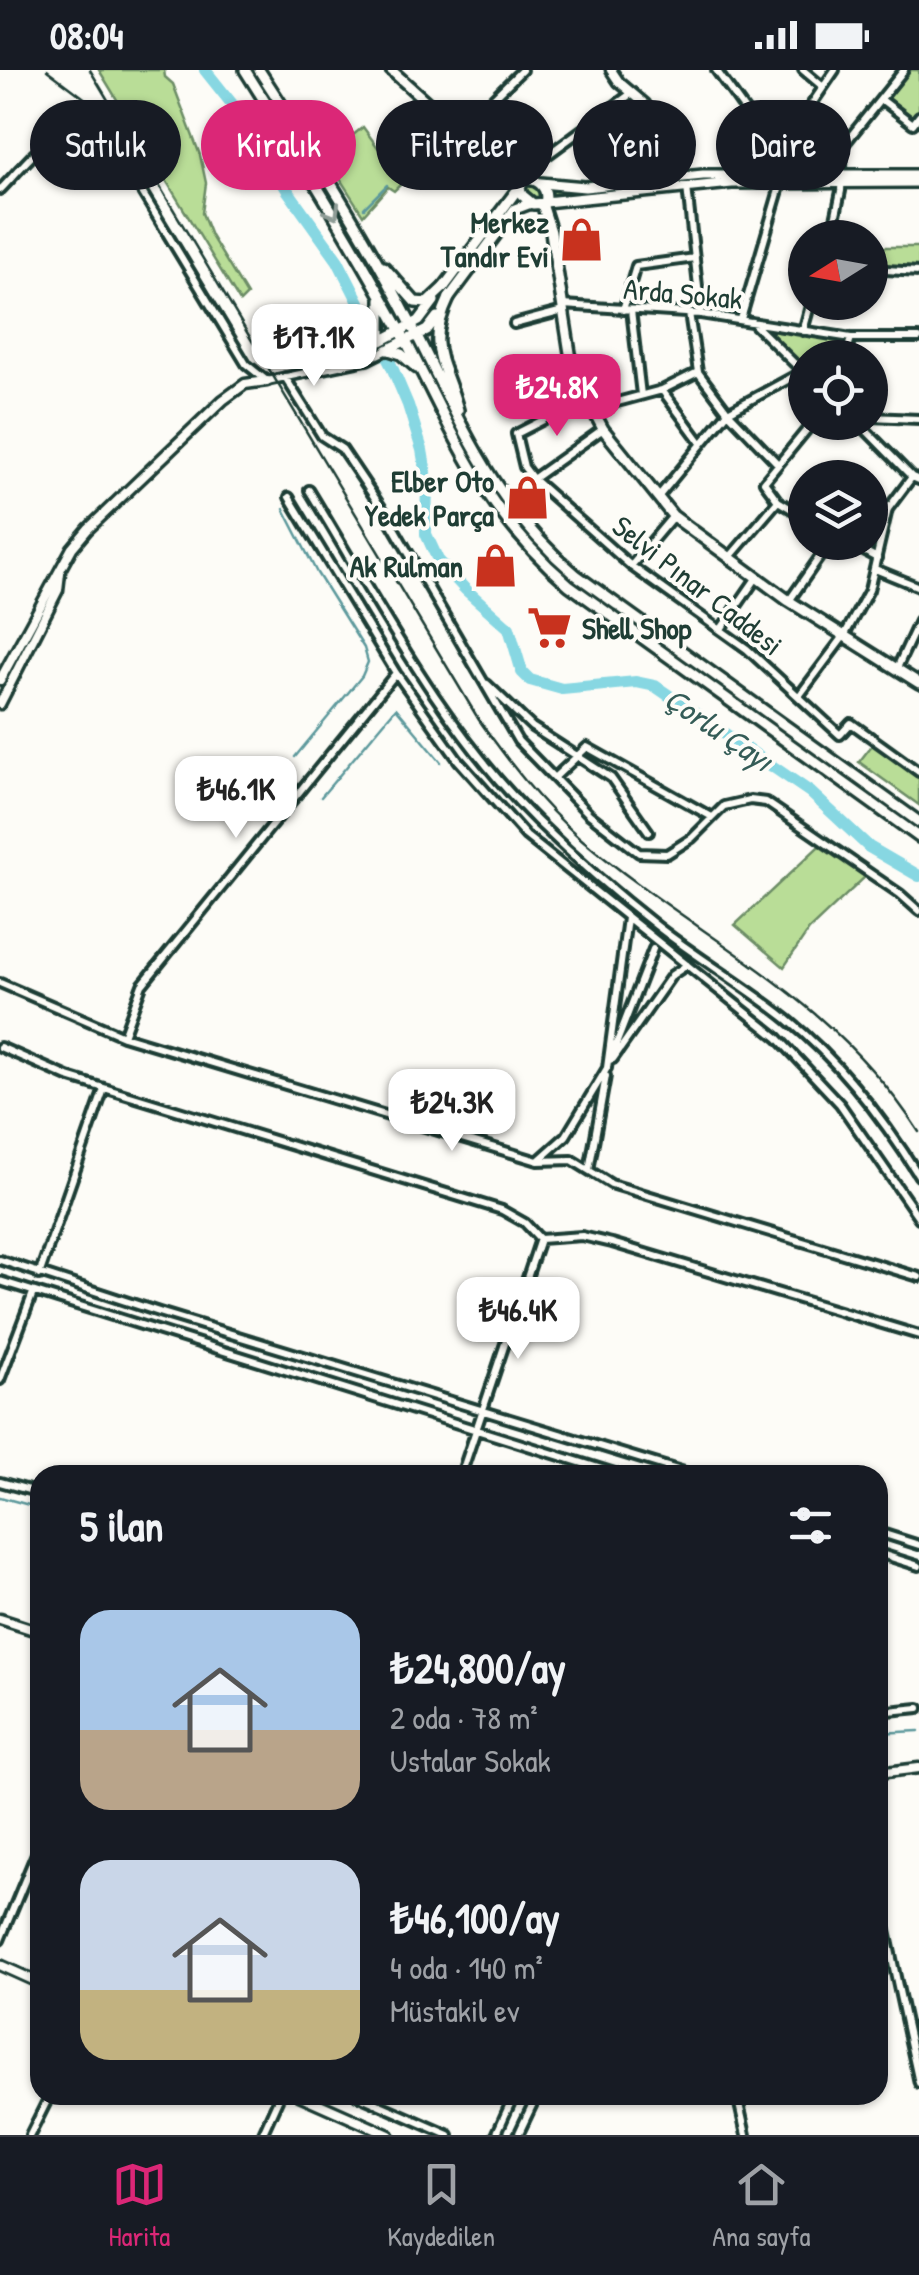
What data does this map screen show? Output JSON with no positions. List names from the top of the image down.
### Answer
{
  "streets": {
    "street": ["Arda Sokak", "Selvi Pınar Caddesi"]
  },
  "water": ["Çorlu Çayı"],
  "places": {
    "shop": ["Merkez Tandır Evi", "Elber Oto Yedek Parça", "Ak Rulman"],
    "supermarket": ["Shell Shop"]
  },
  "north": "left",
  "page": {
    "status": "08:04",
    "chip": [
      "Satılık",
      "Kiralık",
      "Filtreler",
      "Yeni",
      "Daire"
    ],
    "price": [
      "₺17.1K",
      "₺24.8K",
      "₺46.1K",
      "₺24.3K",
      "₺46.4K"
    ],
    "heading": "5 ilan",
    "list": [
      {
        "name": "₺24,800/ay",
        "note": "2 oda · 78 m² · Ustalar Sokak"
      },
      {
        "name": "₺46,100/ay",
        "note": "4 oda · 140 m² · Müstakil ev"
      }
    ],
    "tabs": ["Harita", "Kaydedilen", "Ana sayfa"]
  }
}
